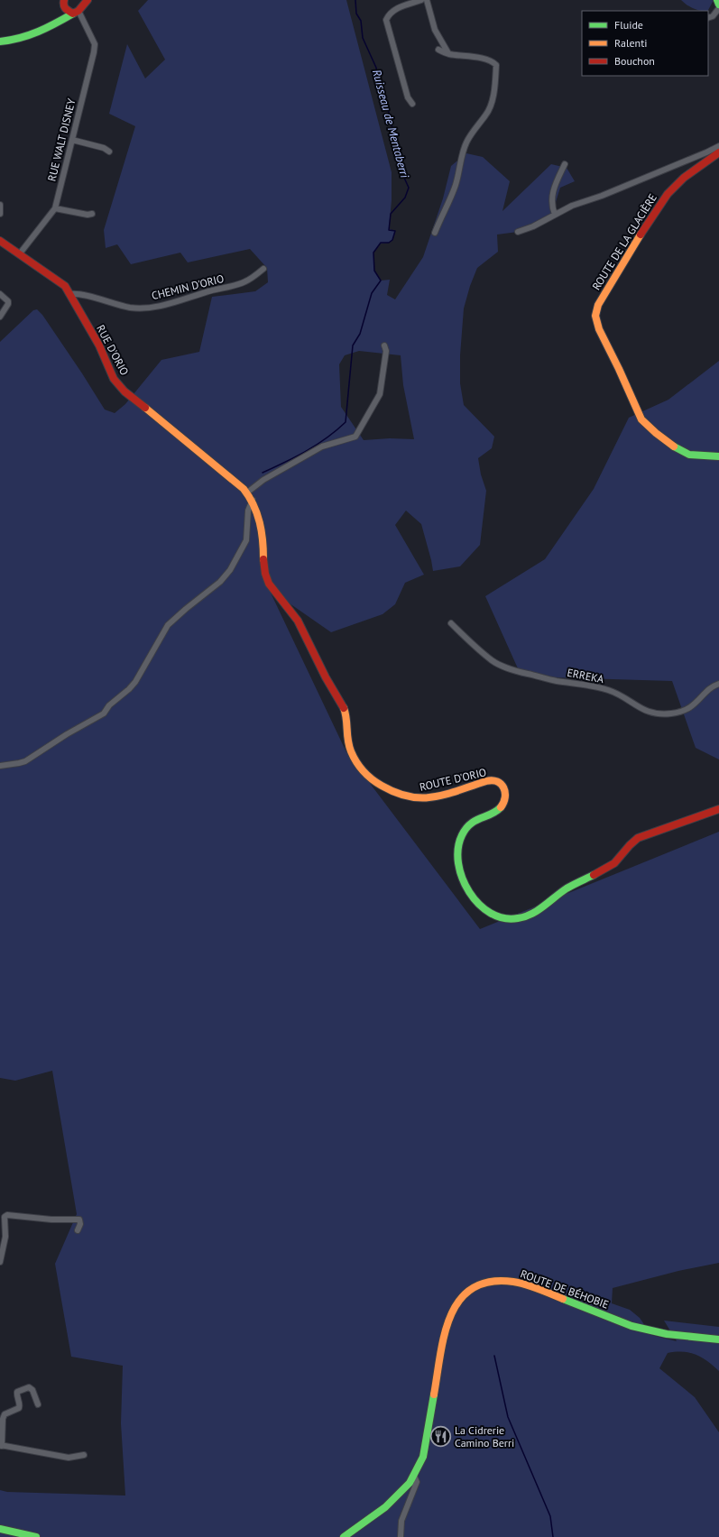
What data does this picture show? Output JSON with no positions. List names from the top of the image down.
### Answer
{
  "streets": {
    "street": [
      "RUE WALT DISNEY",
      "ROUTE DE LA GLACIÈRE",
      "CHEMIN D'ORIO",
      "RUE D'ORIO",
      "ERREKA",
      "ROUTE D'ORIO",
      "ROUTE DE BÉHOBIE"
    ]
  },
  "crossings": [
    ["RUE WALT DISNEY", "RUE D'ORIO"],
    ["CHEMIN D'ORIO", "RUE D'ORIO"],
    ["RUE D'ORIO", "ROUTE D'ORIO"]
  ],
  "water": ["Ruisseau de Mentaberri"],
  "places": {
    "restaurant": ["La Cidrerie Camino Berri"]
  },
  "legend": ["Fluide", "Ralenti", "Bouchon"]
}
